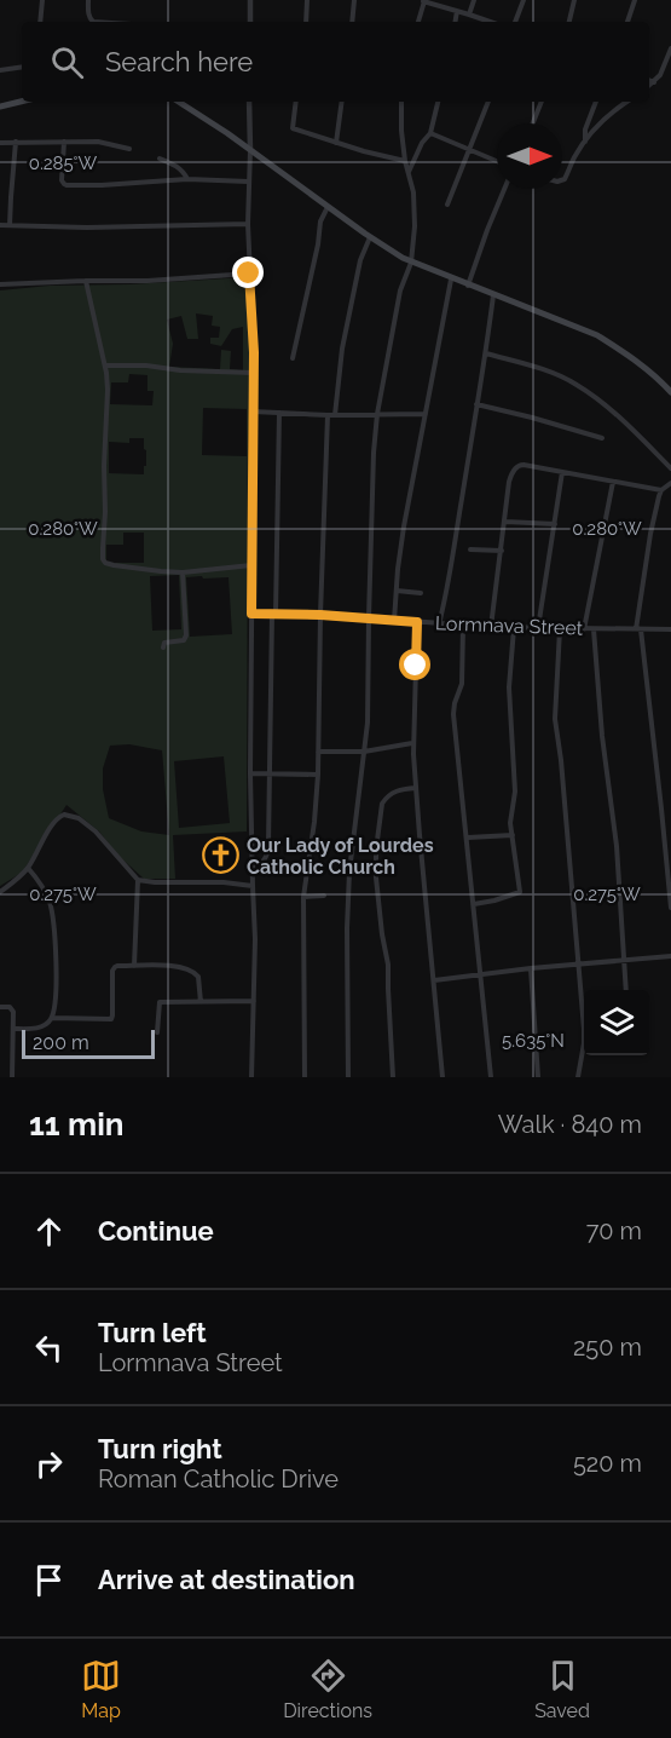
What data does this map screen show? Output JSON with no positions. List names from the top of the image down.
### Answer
{
  "streets": {
    "street": ["Lormnava Street"]
  },
  "places": {
    "church": ["Our Lady of Lourdes Catholic Church"]
  },
  "scale_bar": "200 m",
  "north": "right",
  "page": {
    "search": "Search here",
    "scale": "200 m",
    "heading": ["11 min", "Walk · 840 m"],
    "list": [
      ["Continue", "70 m"],
      ["Turn left", "Lormnava Street", "250 m"],
      ["Turn right", "Roman Catholic Drive", "520 m"],
      "Arrive at destination"
    ],
    "nav": ["Map", "Directions", "Saved"]
  },
  "coordinates": [
    "0.285°W",
    "0.280°W",
    "0.275°W",
    "5.635°N"
  ]
}
